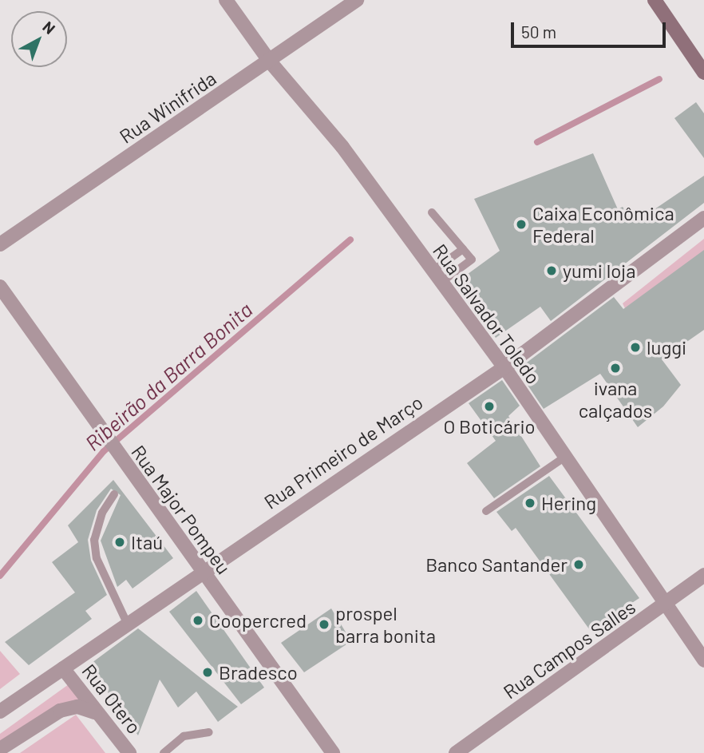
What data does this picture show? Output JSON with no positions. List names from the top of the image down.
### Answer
{
  "streets": {
    "street": [
      "Rua Winifrida",
      "Rua Salvador Toledo",
      "Rua Primeiro de Março",
      "Rua Major Pompeu",
      "Rua Campos Salles",
      "Rua Otero"
    ]
  },
  "crossings": [
    ["Rua Winifrida", "Rua Salvador Toledo"],
    ["Rua Salvador Toledo", "Rua Primeiro de Março"],
    ["Rua Salvador Toledo", "Rua Campos Salles"],
    ["Rua Primeiro de Março", "Rua Major Pompeu"],
    ["Rua Primeiro de Março", "Rua Otero"]
  ],
  "water": ["Ribeirão da Barra Bonita"],
  "places": [
    "Caixa Econômica Federal",
    "yumi loja",
    "luggi",
    "ivana calçados",
    "O Boticário",
    "Hering",
    "Itaú",
    "Banco Santander",
    "Coopercred",
    "prospel barra bonita",
    "Bradesco"
  ],
  "scale_bar": "50 m",
  "north": "top right"
}
